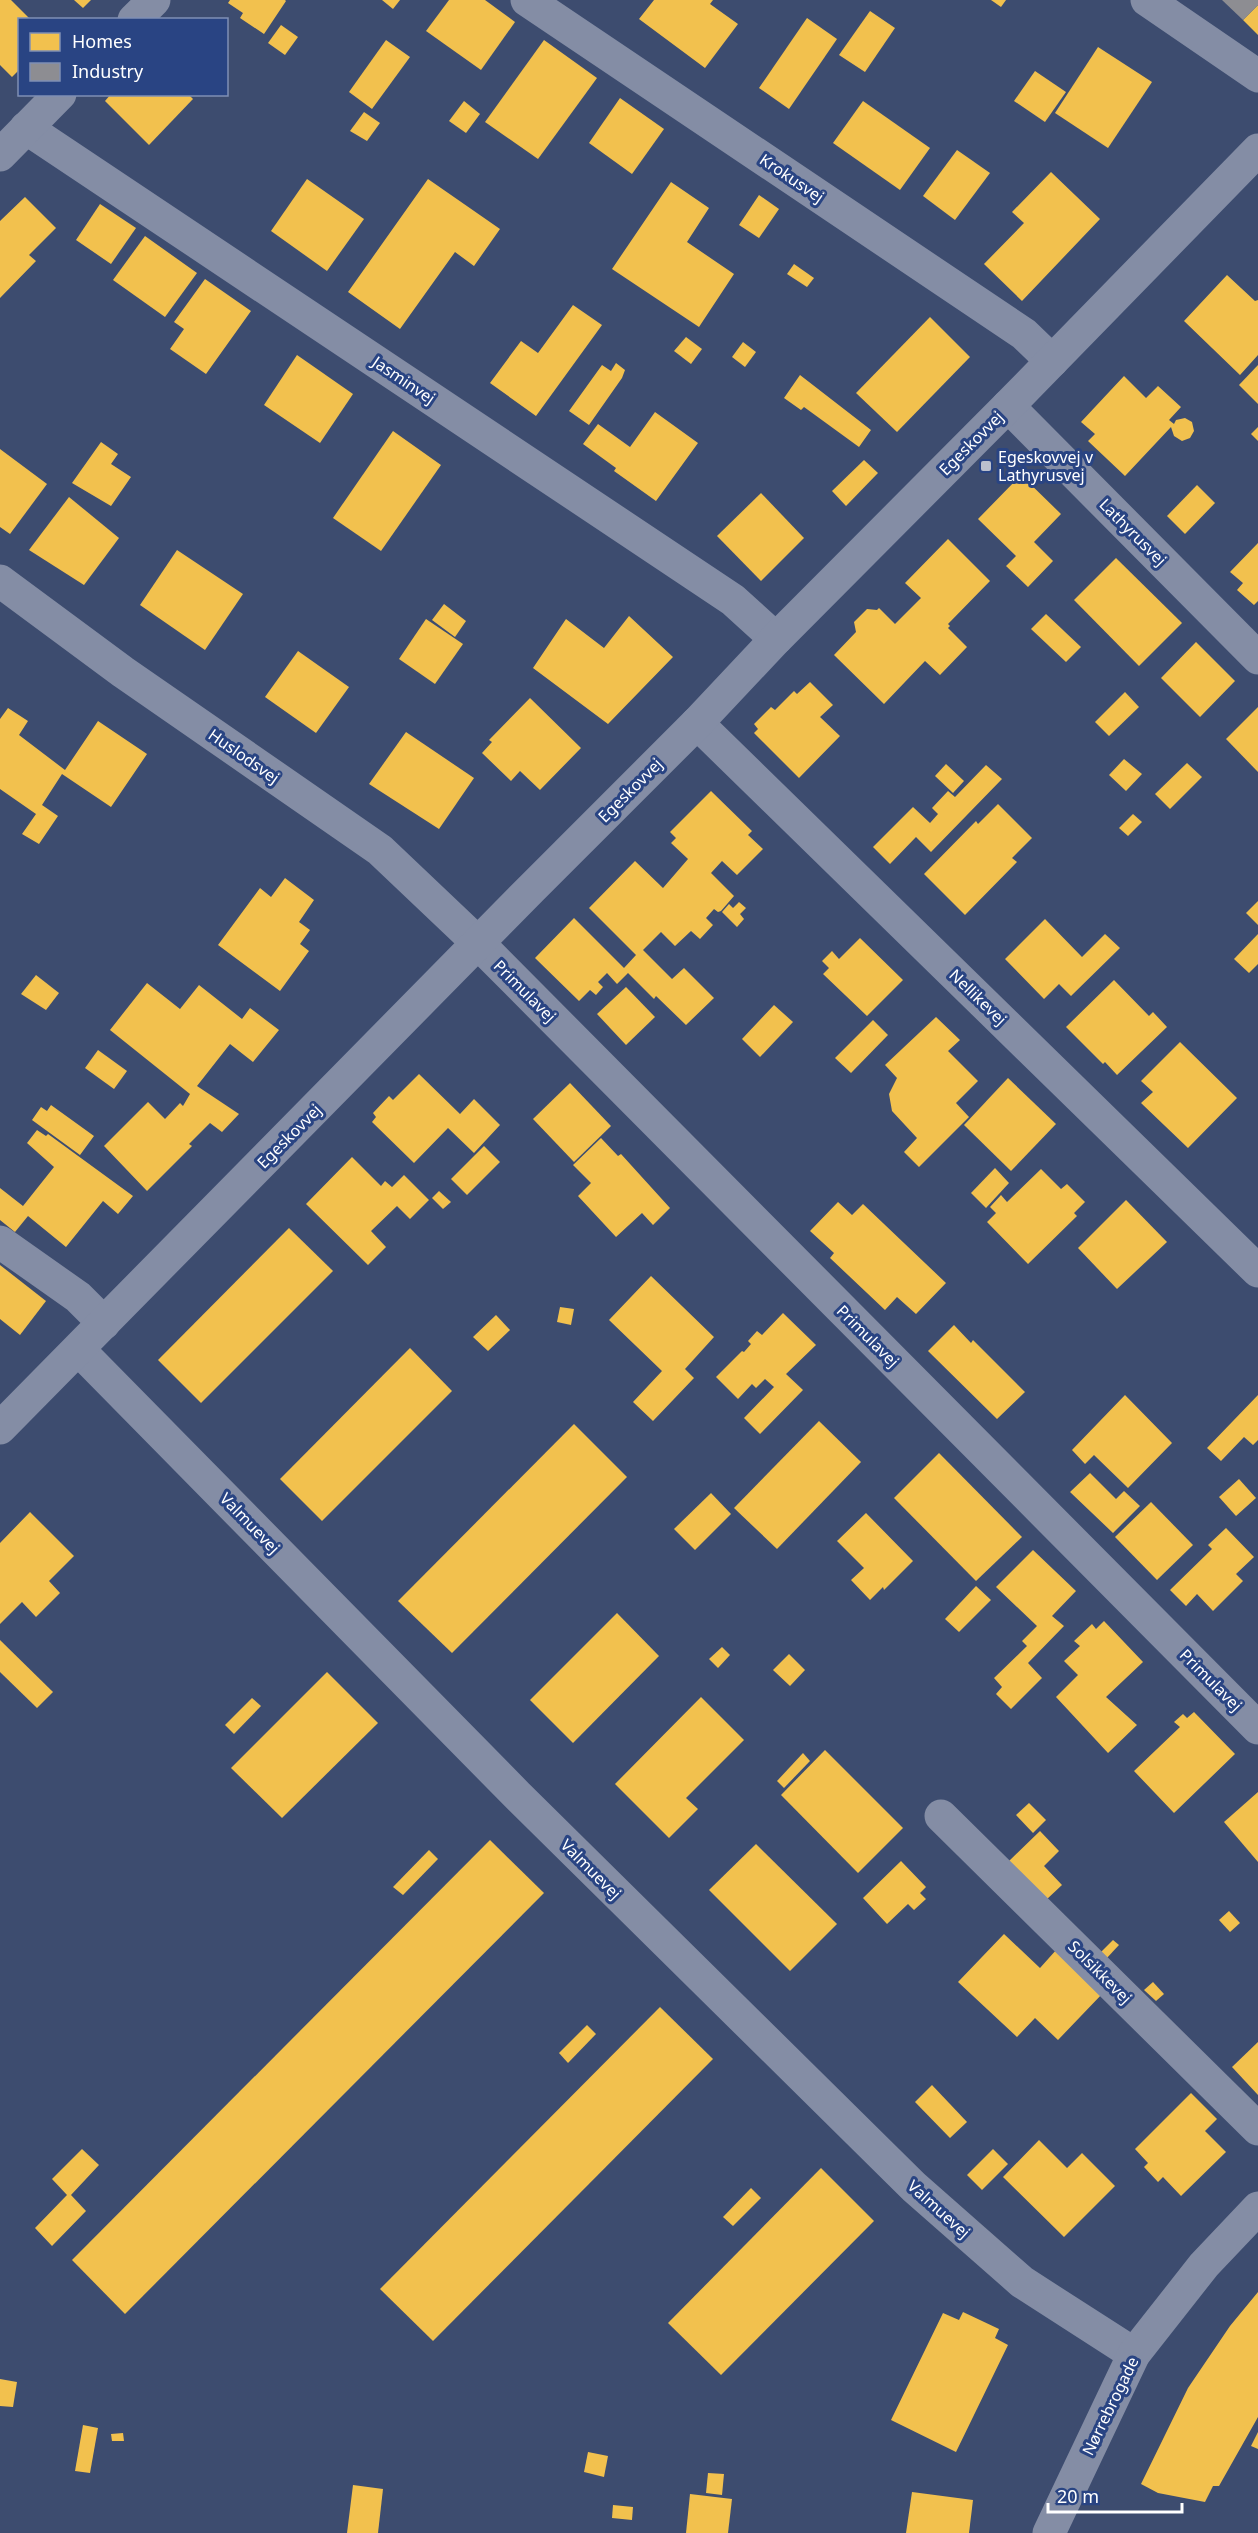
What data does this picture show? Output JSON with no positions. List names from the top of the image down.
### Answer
{
  "streets": {
    "street": [
      "Krokusvej",
      "Jasminvej",
      "Egeskovvej",
      "Lathyrusvej",
      "Huslodsvej",
      "Primulavej",
      "Nellikevej",
      "Valmuevej",
      "Solsikkevej",
      "Nørrebrogade"
    ]
  },
  "crossings": [
    ["Krokusvej", "Egeskovvej"],
    ["Jasminvej", "Egeskovvej"],
    ["Egeskovvej", "Lathyrusvej"],
    ["Egeskovvej", "Huslodsvej"],
    ["Egeskovvej", "Primulavej"],
    ["Egeskovvej", "Nellikevej"],
    ["Egeskovvej", "Valmuevej"],
    ["Huslodsvej", "Primulavej"],
    ["Valmuevej", "Nørrebrogade"]
  ],
  "places": {
    "transit": ["Egeskovvej v Lathyrusvej"]
  },
  "legend": ["Homes", "Industry"],
  "scale_bar": "20 m"
}
